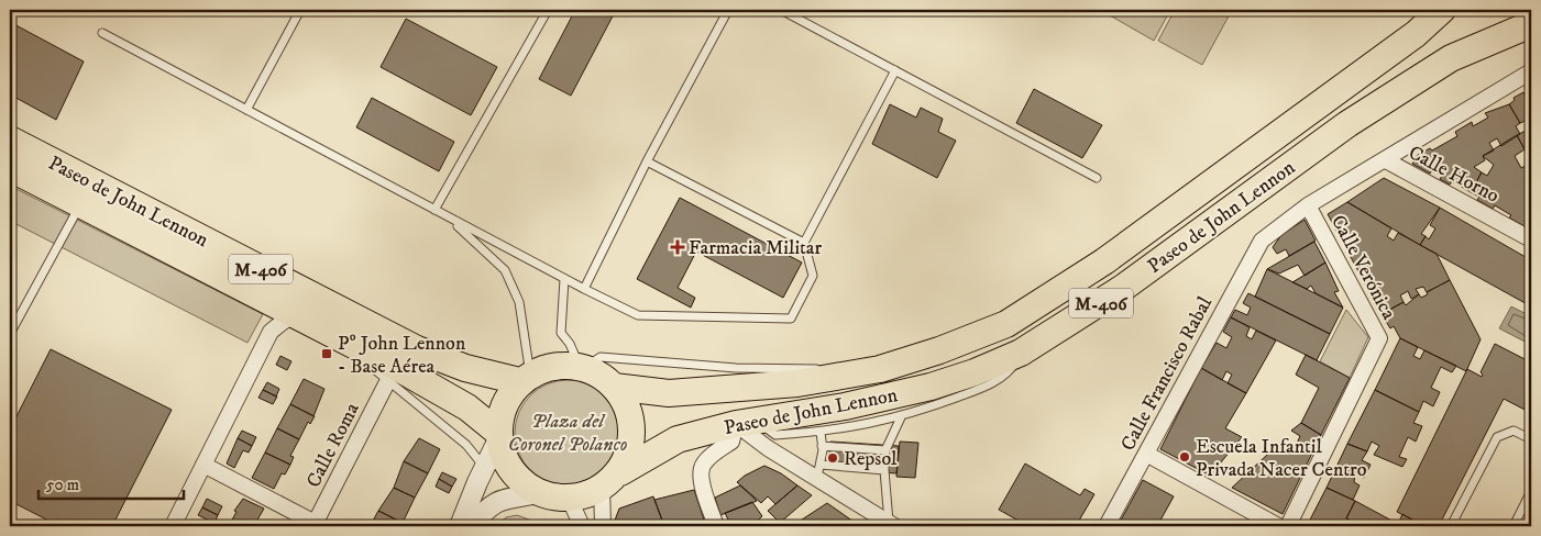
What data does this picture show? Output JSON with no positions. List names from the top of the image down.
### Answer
{
  "streets": {
    "highway": ["Paseo de John Lennon", "M-406"],
    "street": [
      "Calle Horno",
      "Calle Verónica",
      "Calle Francisco Rabal",
      "Calle Roma"
    ]
  },
  "crossings": [
    ["Paseo de John Lennon", "M-406"],
    ["Calle Verónica", "Calle Francisco Rabal"]
  ],
  "parks": ["Plaza del Coronel Polanco"],
  "places": {
    "health": ["Farmacia Militar"],
    "transit": ["Pº John Lennon - Base Aérea"],
    "other": ["Escuela Infantil Privada Nacer Centro", "Repsol"]
  },
  "scale_bar": "50 m"
}
